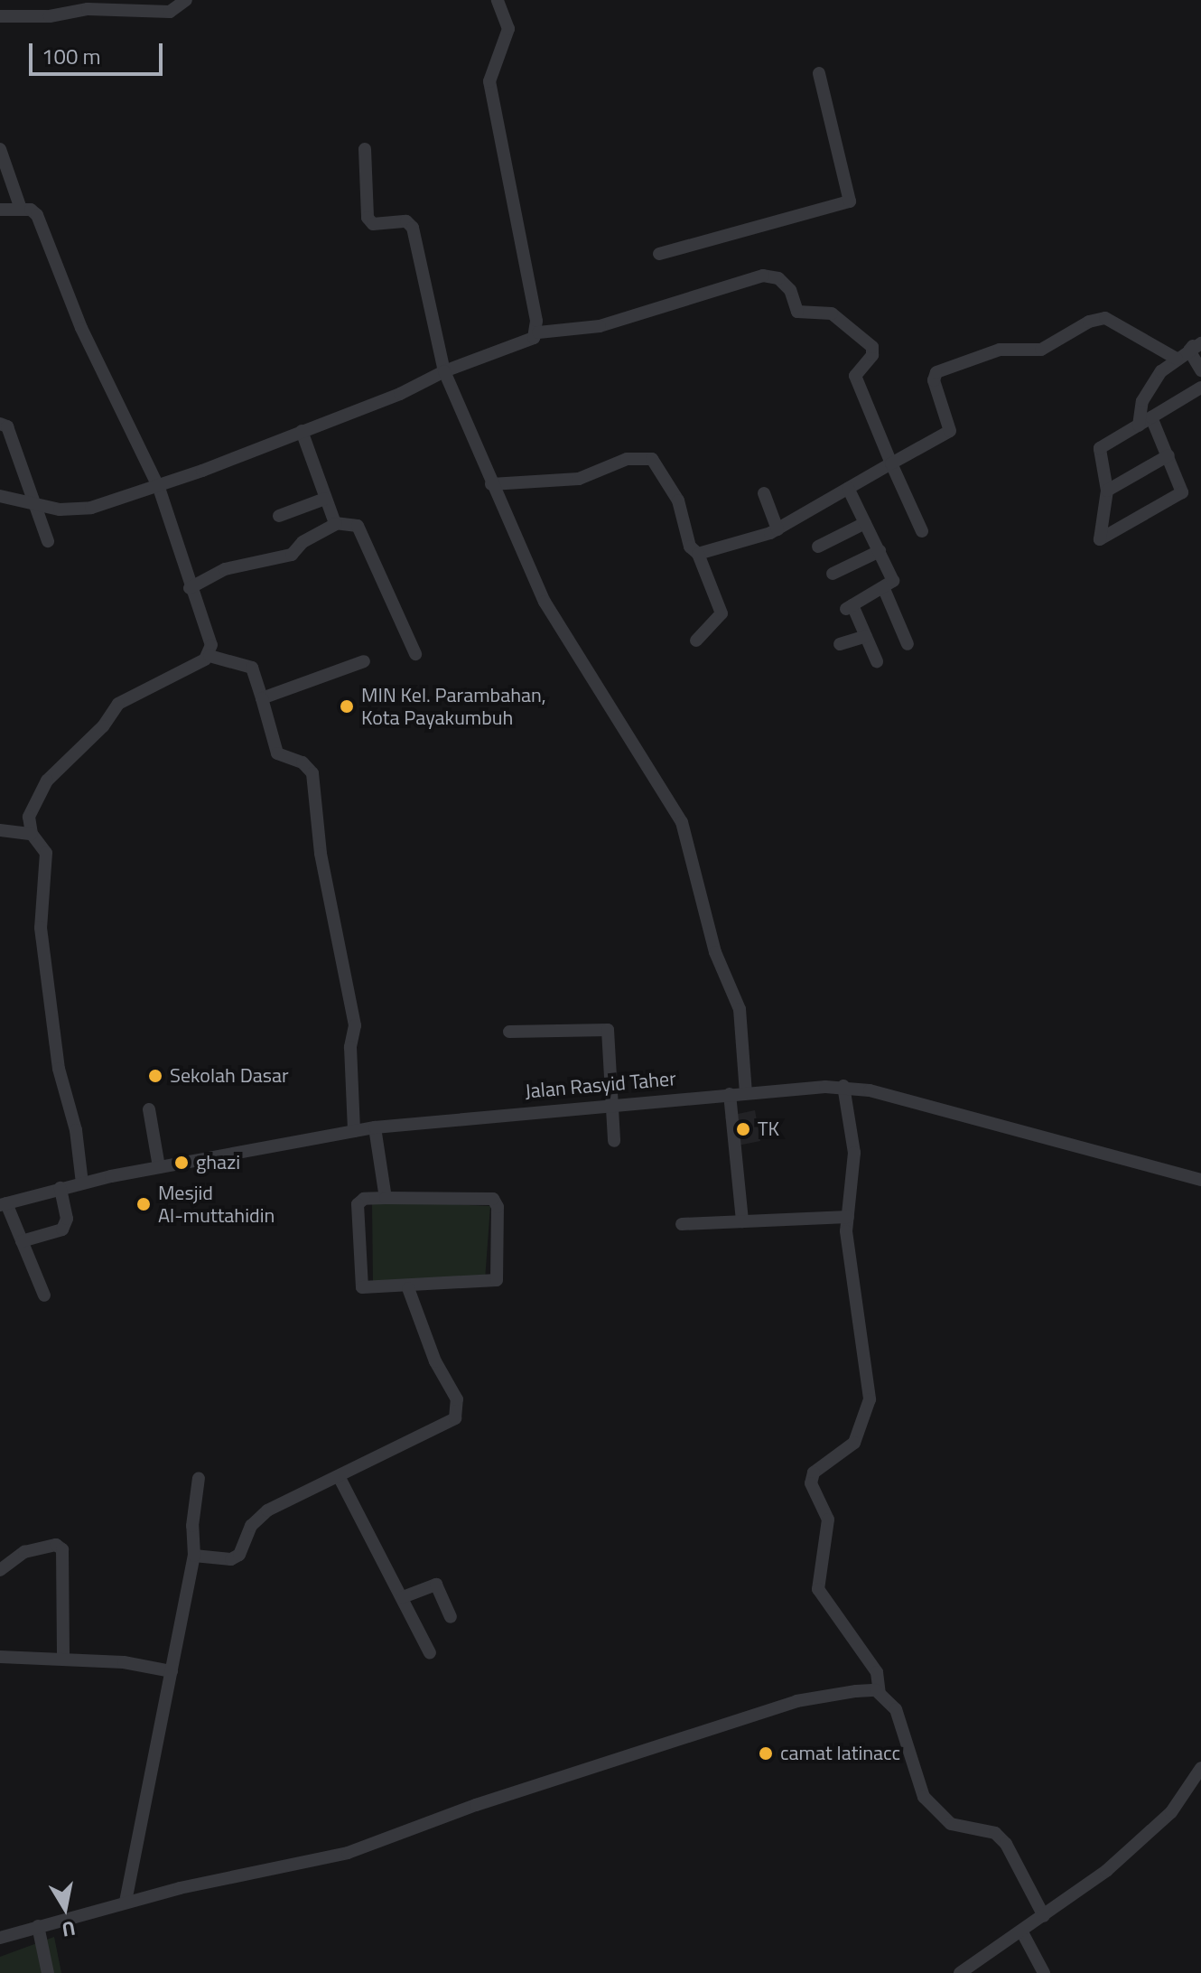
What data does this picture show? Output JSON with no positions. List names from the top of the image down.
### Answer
{
  "streets": {
    "street": ["Jalan Rasyid Taher"]
  },
  "places": [
    "MIN Kel. Parambahan, Kota Payakumbuh",
    "Sekolah Dasar",
    "TK",
    "ghazi",
    "Mesjid Al-muttahidin",
    "camat latinacc"
  ],
  "scale_bar": "100 m",
  "north": "bottom"
}
